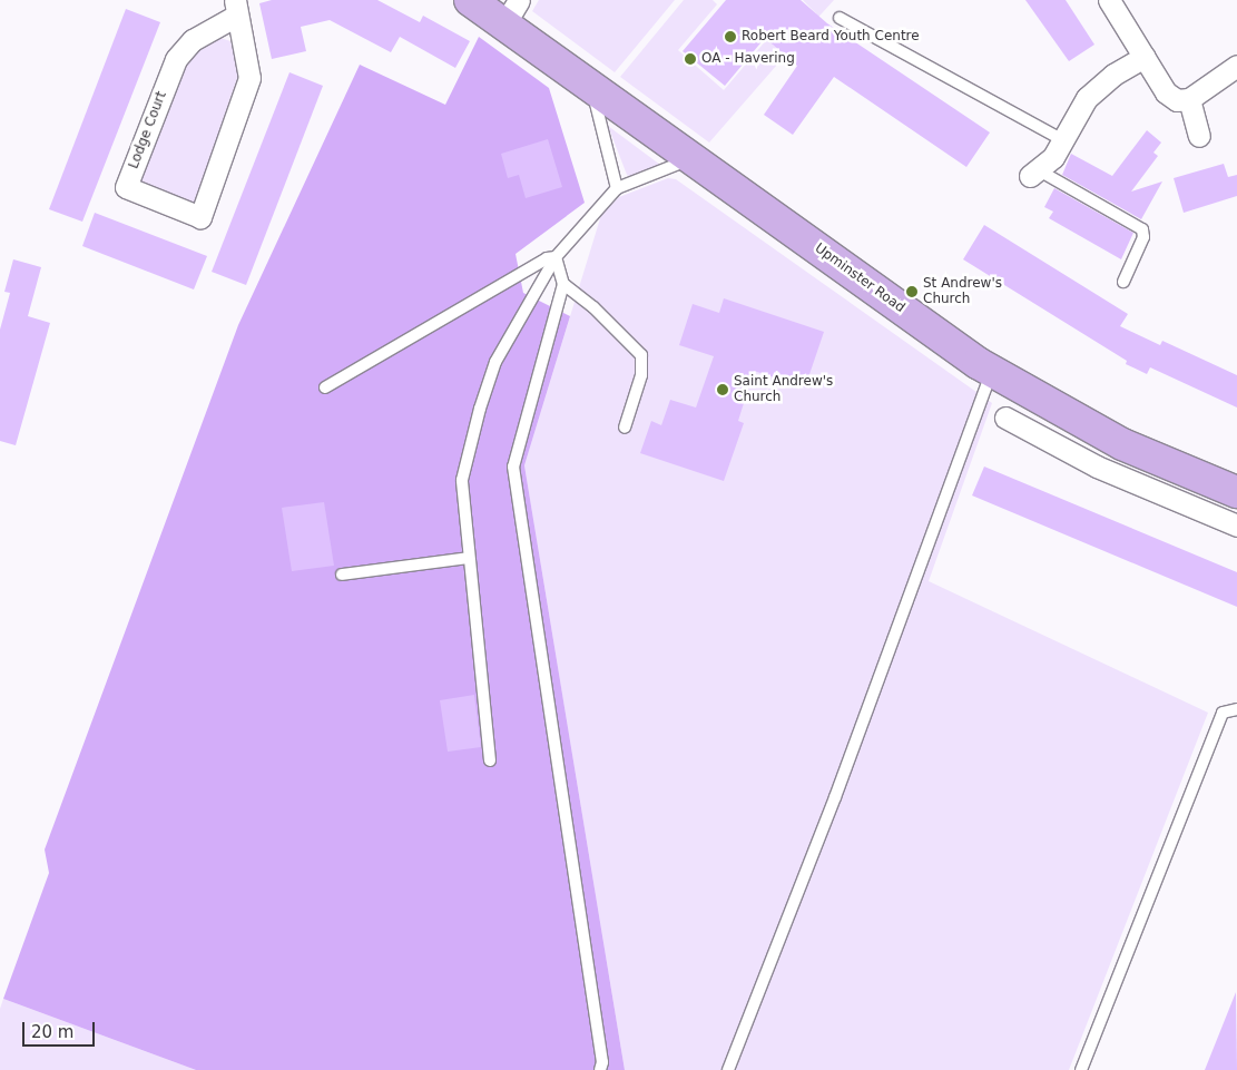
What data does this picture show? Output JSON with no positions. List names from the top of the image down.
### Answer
{
  "streets": {
    "main road": ["Upminster Road"],
    "street": ["Lodge Court"]
  },
  "places": [
    "Robert Beard Youth Centre",
    "OA - Havering",
    "St Andrew's Church",
    "Saint Andrew's Church"
  ],
  "scale_bar": "20 m"
}
